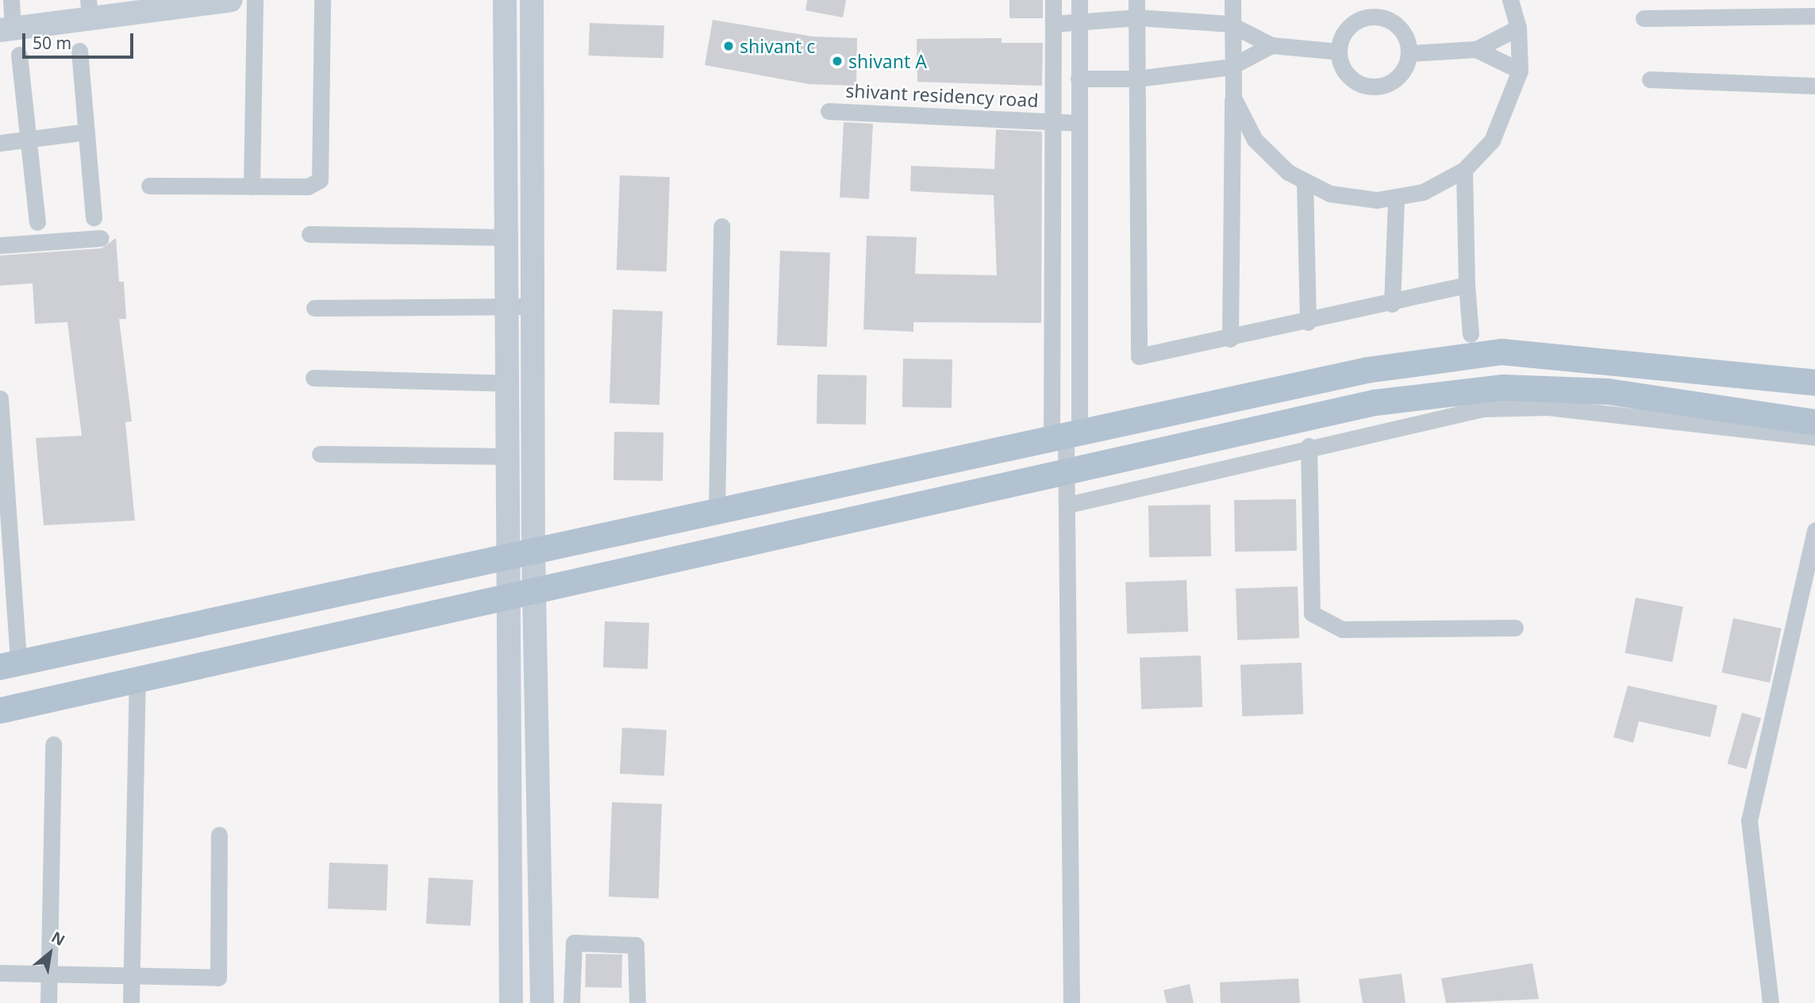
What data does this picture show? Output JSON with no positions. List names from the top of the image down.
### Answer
{
  "streets": {
    "street": ["shivant residency road"]
  },
  "places": ["shivant c", "shivant A"],
  "scale_bar": "50 m",
  "north": "top right"
}
